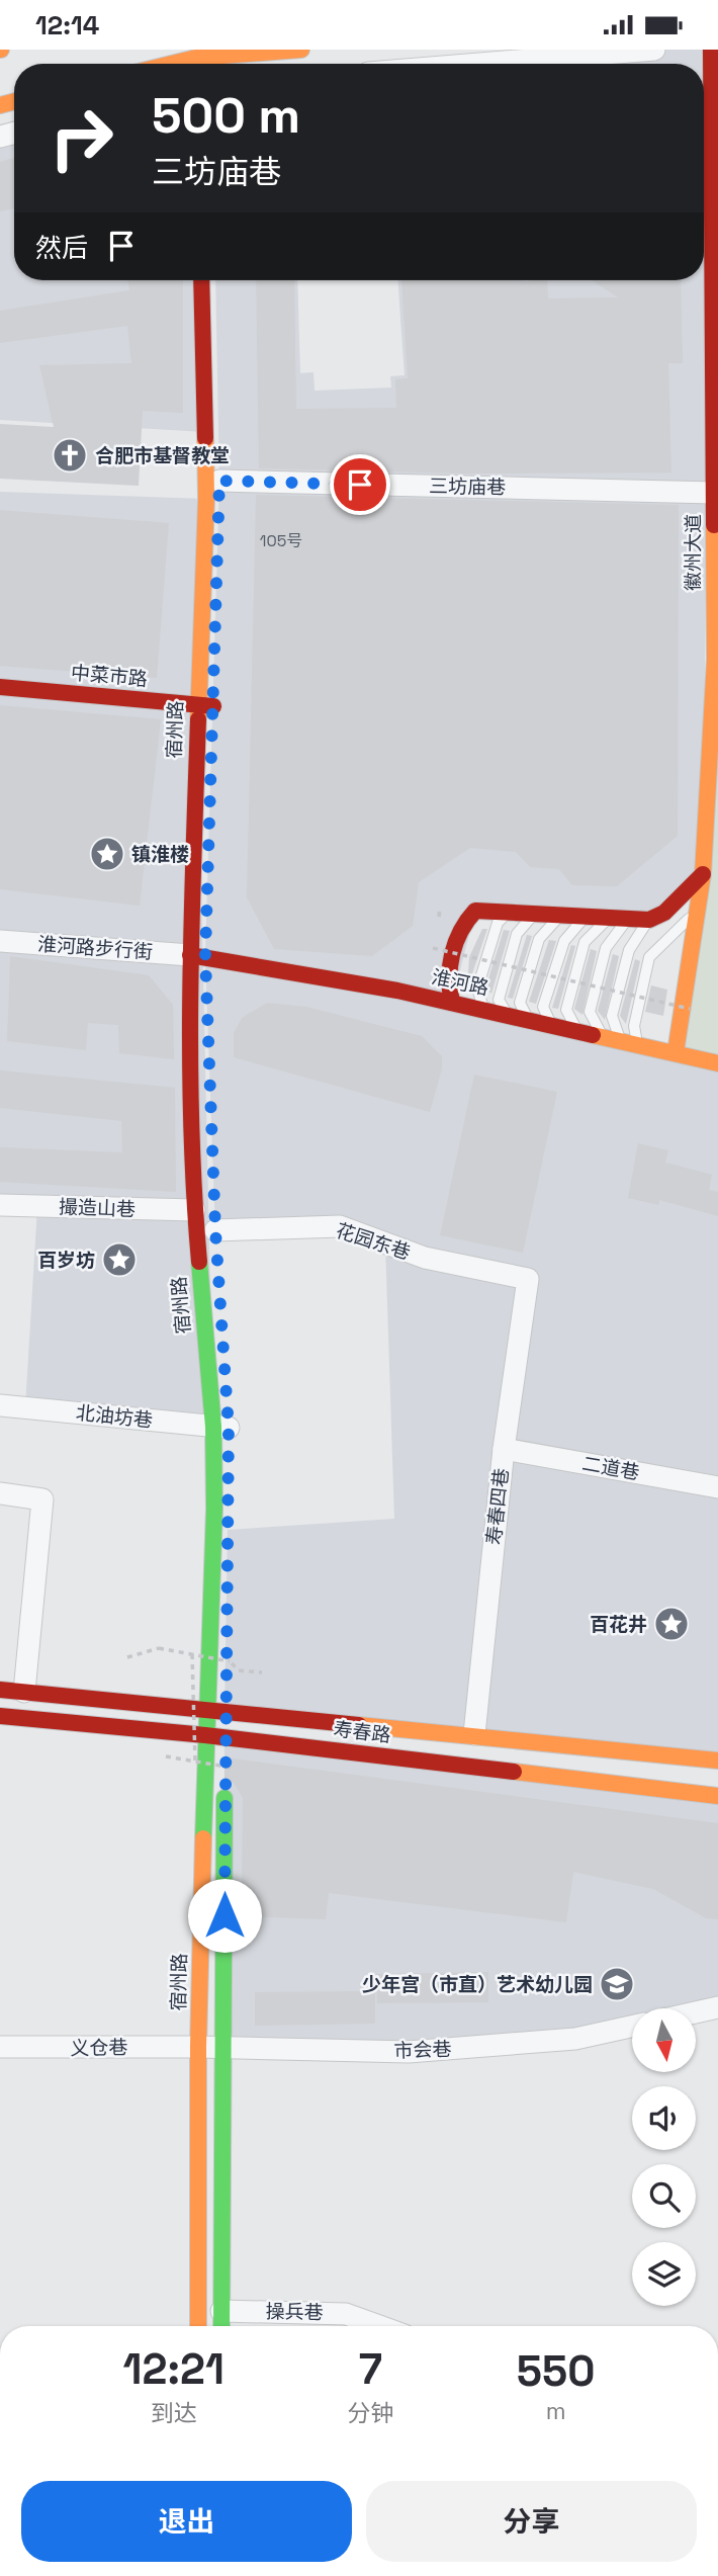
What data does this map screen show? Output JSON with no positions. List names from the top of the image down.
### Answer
{
  "streets": {
    "main road": [
      "徽州大道",
      "中菜市路",
      "宿州路",
      "淮河路",
      "寿春路"
    ],
    "street": [
      "三坊庙巷",
      "淮河路步行街",
      "撮造山巷",
      "花园东巷",
      "北油坊巷",
      "二道巷",
      "寿春四巷",
      "义仓巷",
      "市会巷",
      "操兵巷"
    ]
  },
  "crossings": [
    ["三坊庙巷", "徽州大道"],
    ["三坊庙巷", "宿州路"],
    ["徽州大道", "淮河路"],
    ["中菜市路", "宿州路"],
    ["宿州路", "淮河路步行街"],
    ["宿州路", "淮河路"],
    ["宿州路", "撮造山巷"],
    ["宿州路", "花园东巷"],
    ["宿州路", "北油坊巷"],
    ["宿州路", "寿春路"],
    ["宿州路", "义仓巷"],
    ["宿州路", "市会巷"],
    ["淮河路步行街", "淮河路"],
    ["撮造山巷", "花园东巷"],
    ["花园东巷", "寿春四巷"],
    ["二道巷", "寿春四巷"],
    ["寿春四巷", "寿春路"],
    ["义仓巷", "市会巷"]
  ],
  "places": {
    "church": ["合肥市基督教堂"],
    "place": ["镇淮楼", "百岁坊", "百花井"],
    "school or university": ["少年宫（市直）艺术幼儿园"]
  },
  "house_numbers": ["105号"],
  "north": "bottom",
  "page": {
    "status": "12:14",
    "turn": ["500 m", "三坊庙巷"],
    "then": "然后",
    "eta": [
      "12:21",
      "到达",
      "7",
      "分钟",
      "550",
      "m"
    ],
    "buttons": ["退出", "分享"]
  }
}
